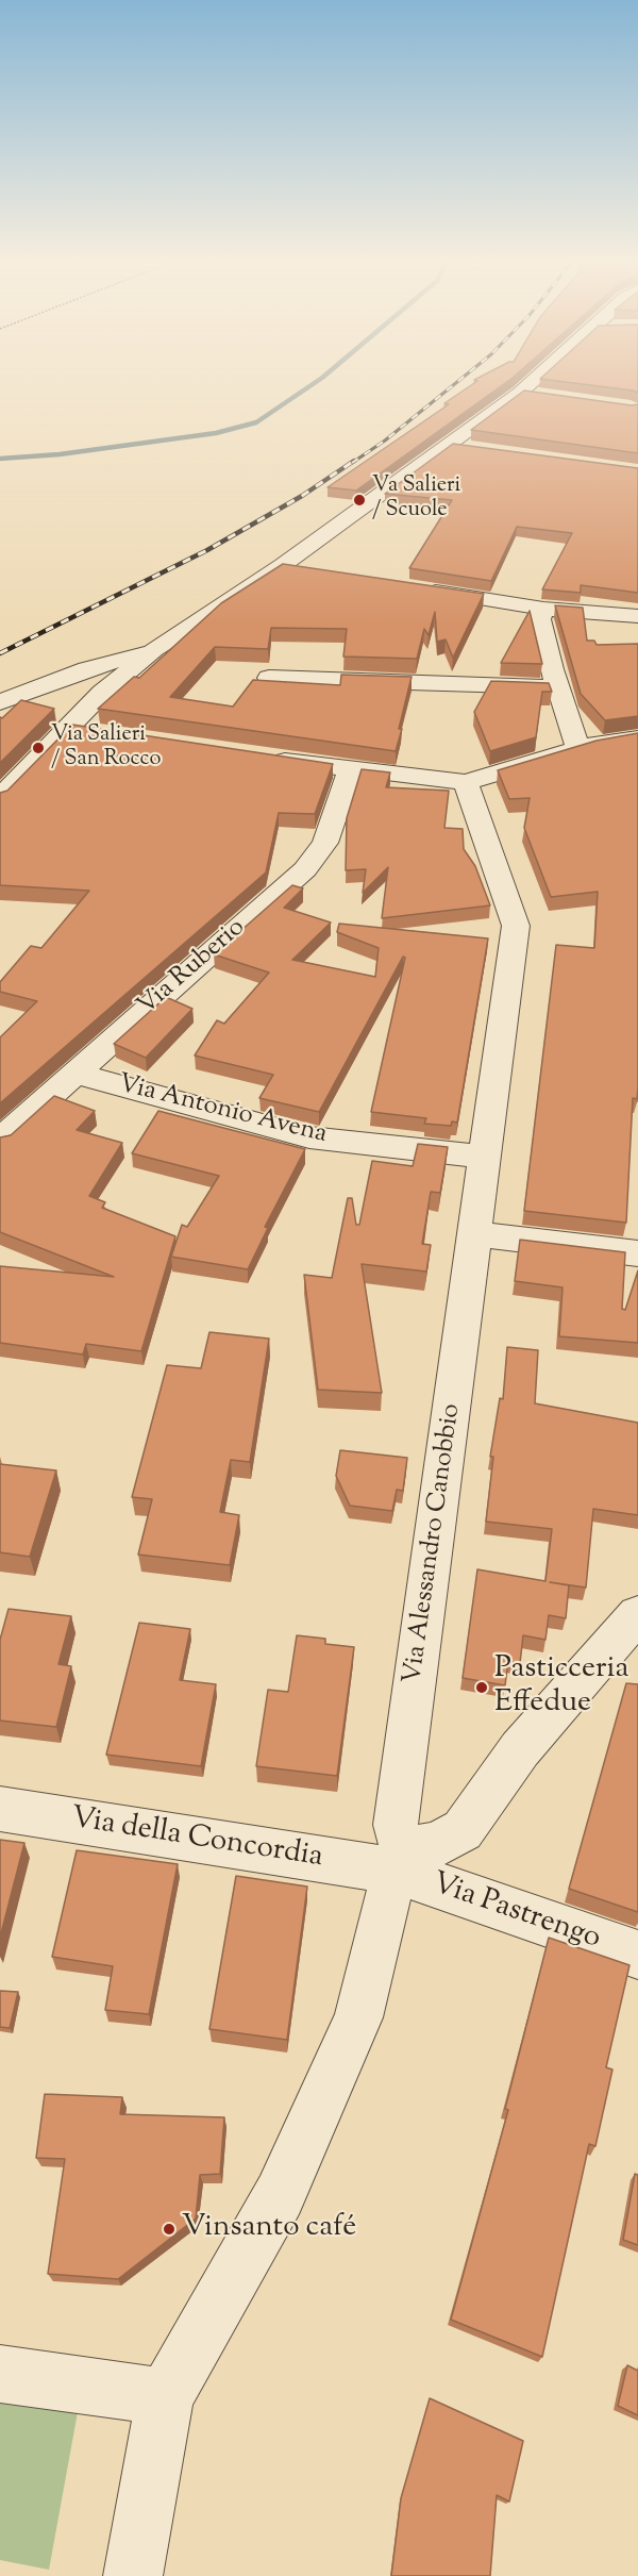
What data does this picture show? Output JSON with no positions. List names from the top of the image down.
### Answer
{
  "streets": {
    "street": [
      "Via Ruberio",
      "Via Antonio Avena",
      "Via Alessandro Canobbio",
      "Via della Concordia",
      "Via Pastrengo"
    ]
  },
  "crossings": [
    ["Via Ruberio", "Via Antonio Avena"],
    ["Via Antonio Avena", "Via Alessandro Canobbio"],
    ["Via Alessandro Canobbio", "Via della Concordia"],
    ["Via Alessandro Canobbio", "Via Pastrengo"],
    ["Via della Concordia", "Via Pastrengo"]
  ],
  "places": [
    "Va Salieri / Scuole",
    "Via Salieri / San Rocco",
    "Pasticceria Effedue",
    "Vinsanto café"
  ]
}
